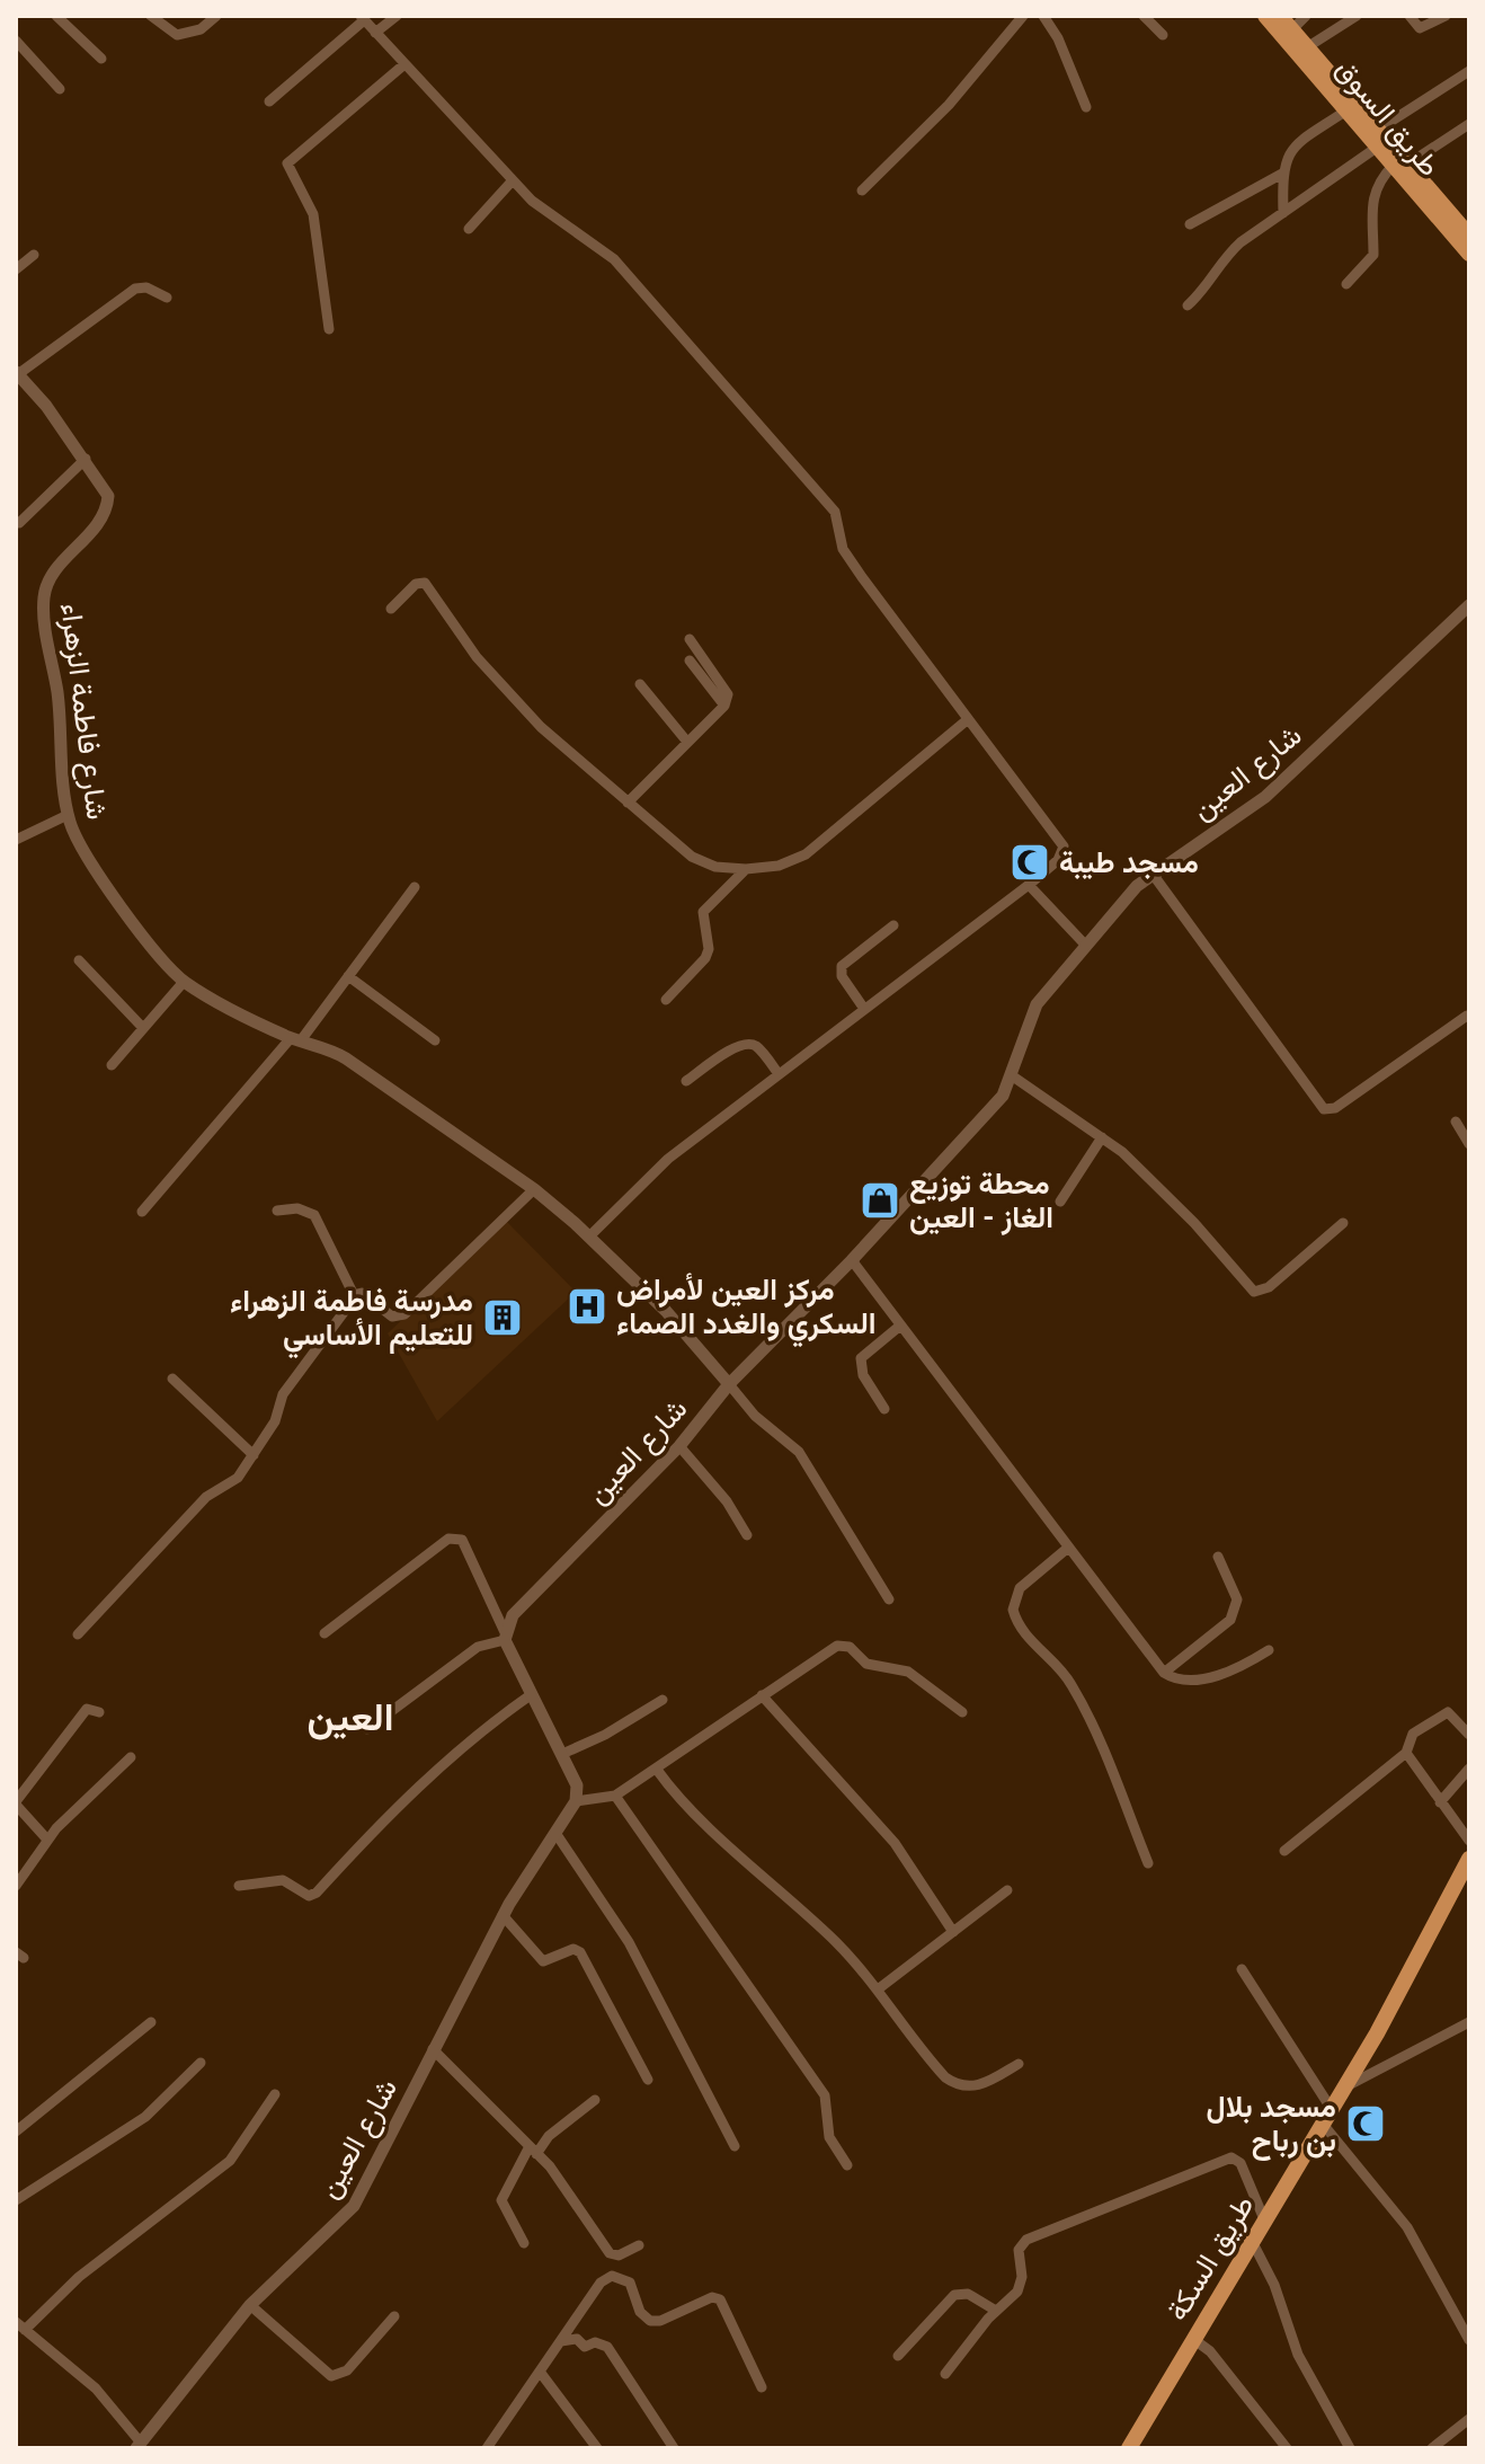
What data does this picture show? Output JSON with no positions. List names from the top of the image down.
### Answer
{
  "streets": {
    "main road": ["طريق السوق", "طريق السكة"],
    "street": ["شارع فاطمة الزهراء", "شارع العين"]
  },
  "crossings": [
    ["شارع فاطمة الزهراء", "شارع العين"]
  ],
  "districts": ["العين"],
  "places": {
    "mosque": ["مسجد طيبة", "مسجد بلال بن رباح"],
    "shop": ["محطة توزيع الغاز - العين"],
    "hospital": ["مركز العين لأمراض السكري والغدد الصماء"],
    "building": ["مدرسة فاطمة الزهراء للتعليم الأساسي"]
  }
}
